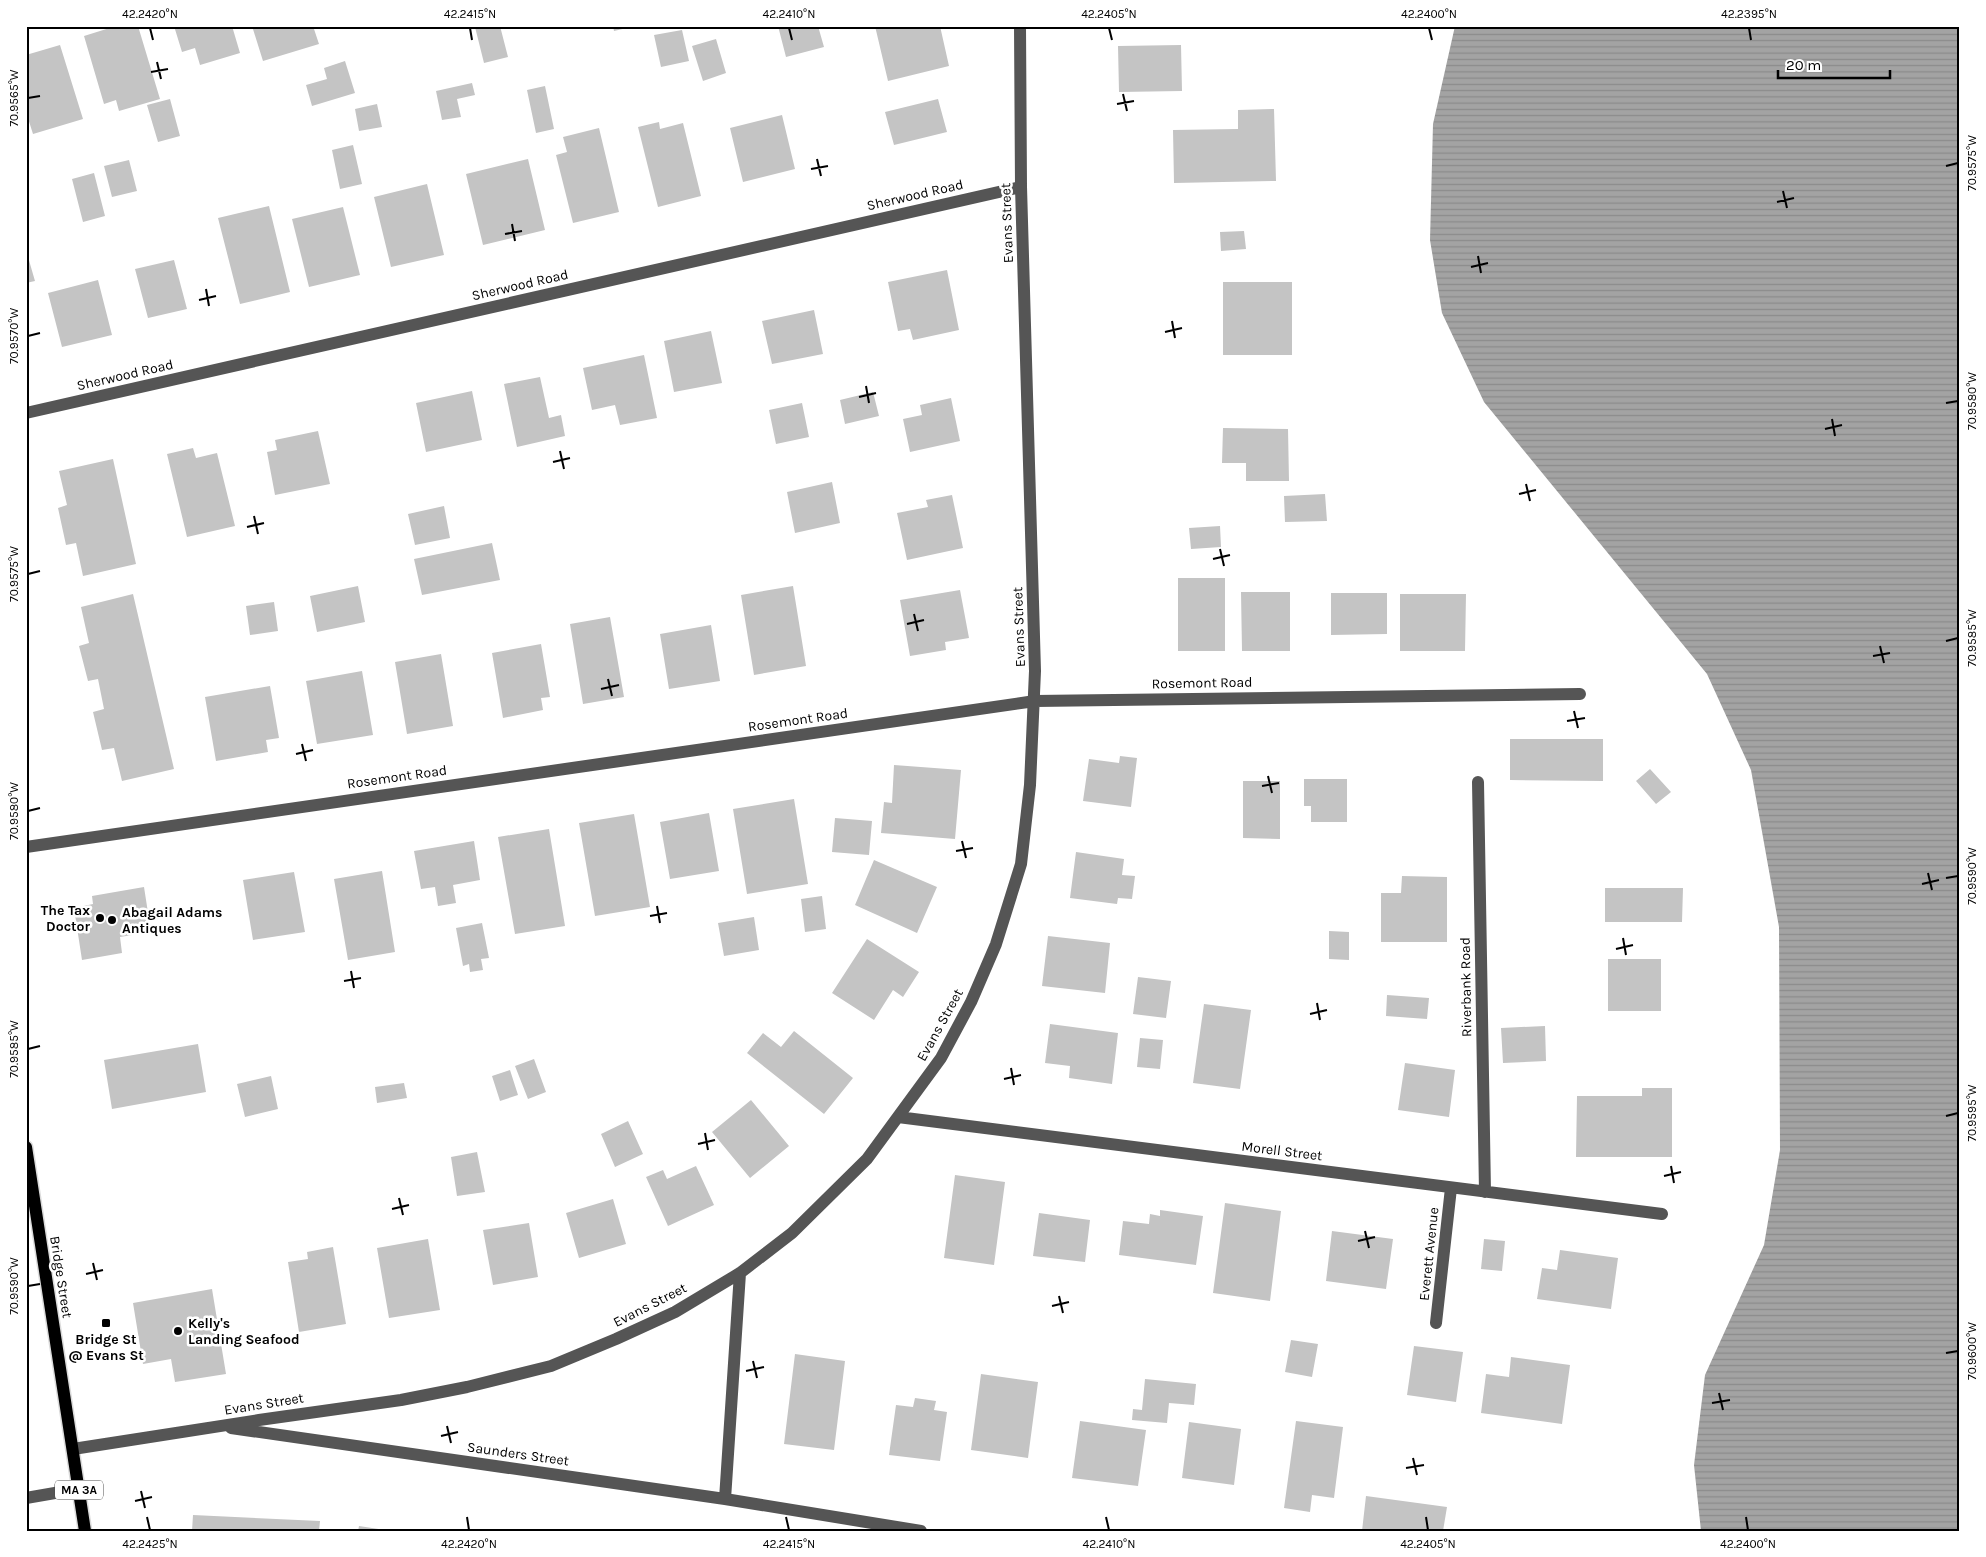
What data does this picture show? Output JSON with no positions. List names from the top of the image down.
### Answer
{
  "streets": {
    "main road": ["Bridge Street", "MA 3A"],
    "street": [
      "Sherwood Road",
      "Evans Street",
      "Rosemont Road",
      "Riverbank Road",
      "Morell Street",
      "Everett Avenue",
      "Saunders Street"
    ]
  },
  "crossings": [
    ["Sherwood Road", "Evans Street"],
    ["Evans Street", "Rosemont Road"],
    ["Evans Street", "Morell Street"],
    ["Evans Street", "Bridge Street"],
    ["Evans Street", "Saunders Street"],
    ["Riverbank Road", "Morell Street"],
    ["Morell Street", "Everett Avenue"]
  ],
  "places": {
    "other": ["The Tax Doctor", "Abagail Adams Antiques", "Kelly's Landing Seafood"],
    "transit": ["Bridge St @ Evans St"]
  },
  "scale_bar": "20 m",
  "coordinates": [
    "42.2420°N",
    "42.2415°N",
    "42.2410°N",
    "42.2405°N",
    "42.2400°N",
    "42.2395°N",
    "70.9565°W",
    "70.9575°W",
    "70.9570°W",
    "70.9580°W",
    "70.9585°W",
    "70.9590°W",
    "70.9595°W",
    "70.9600°W",
    "42.2425°N"
  ]
}
